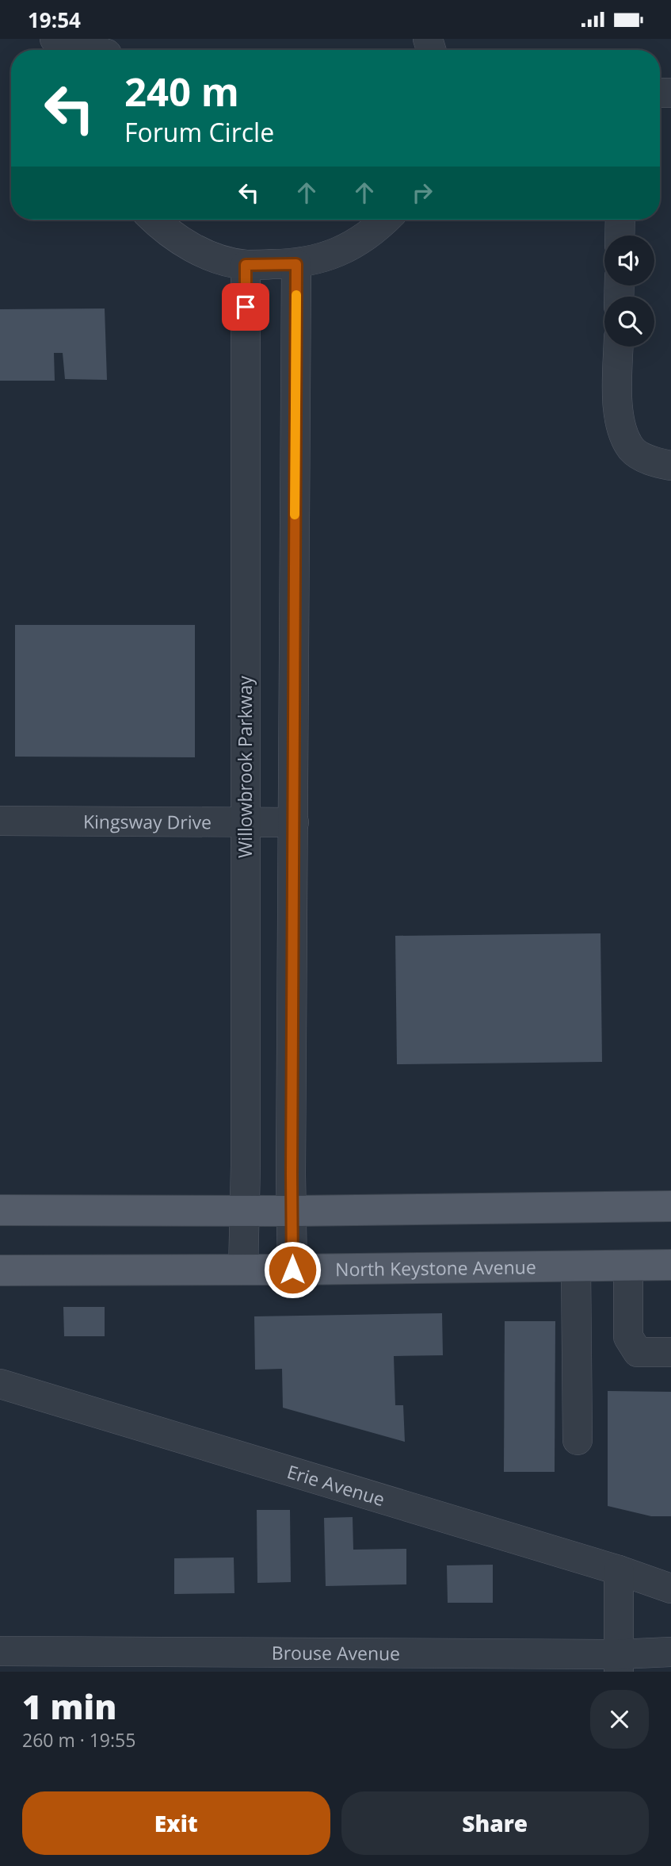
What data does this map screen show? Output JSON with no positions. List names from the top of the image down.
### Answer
{
  "streets": {
    "main road": ["North Keystone Avenue"],
    "street": [
      "Willowbrook Parkway",
      "Kingsway Drive",
      "Erie Avenue",
      "Brouse Avenue"
    ]
  },
  "crossings": [
    ["Willowbrook Parkway", "Kingsway Drive"],
    ["Willowbrook Parkway", "North Keystone Avenue"]
  ],
  "page": {
    "status": "19:54",
    "turn": ["240 m", "Forum Circle"],
    "heading": ["1 min", "260 m · 19:55"],
    "buttons": ["Exit", "Share"]
  }
}
